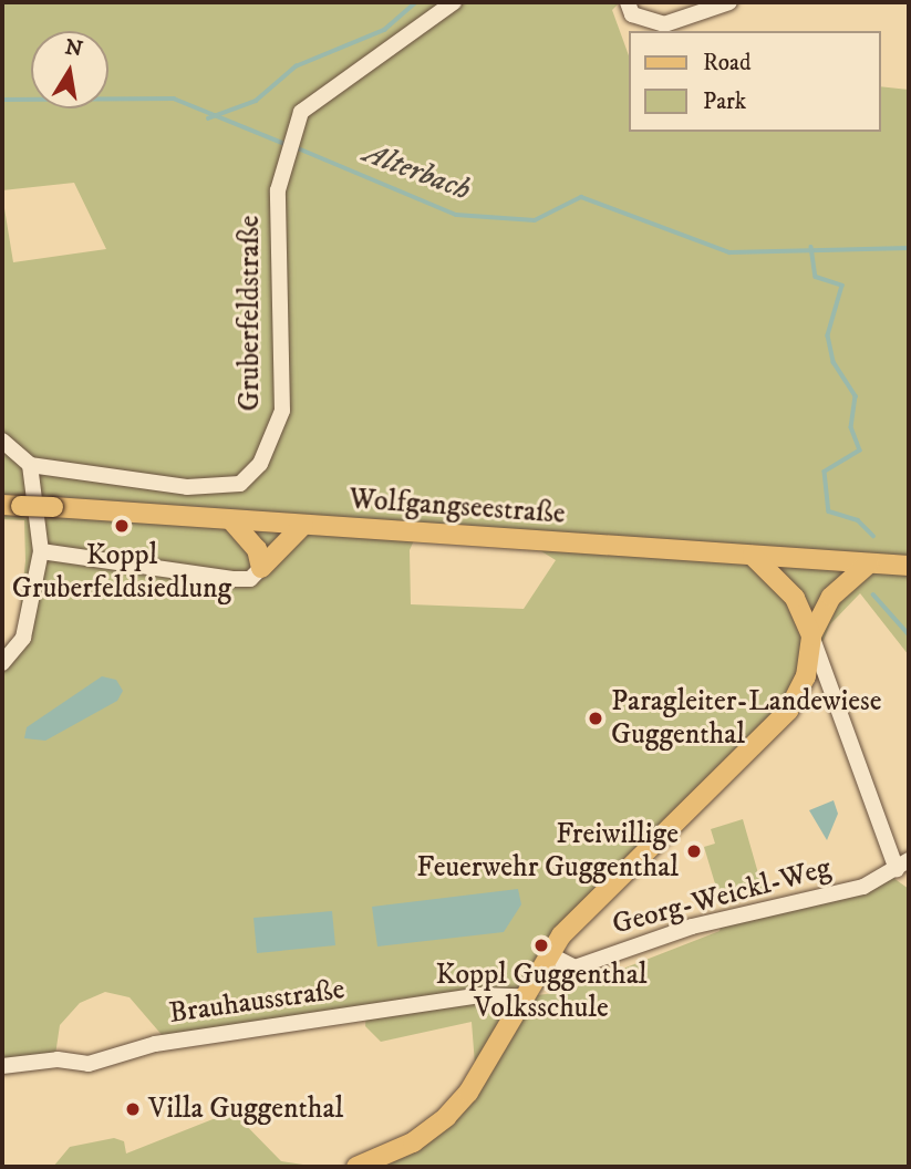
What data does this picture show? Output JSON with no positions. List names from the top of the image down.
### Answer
{
  "streets": {
    "main road": ["Wolfgangseestraße"],
    "street": ["Gruberfeldstraße", "Georg-Weickl-Weg", "Brauhausstraße"]
  },
  "water": ["Alterbach"],
  "places": [
    "Koppl Gruberfeldsiedlung",
    "Paragleiter-Landewiese Guggenthal",
    "Freiwillige Feuerwehr Guggenthal",
    "Koppl Guggenthal Volksschule",
    "Villa Guggenthal"
  ],
  "legend": ["Road", "Park"],
  "north": "top"
}
